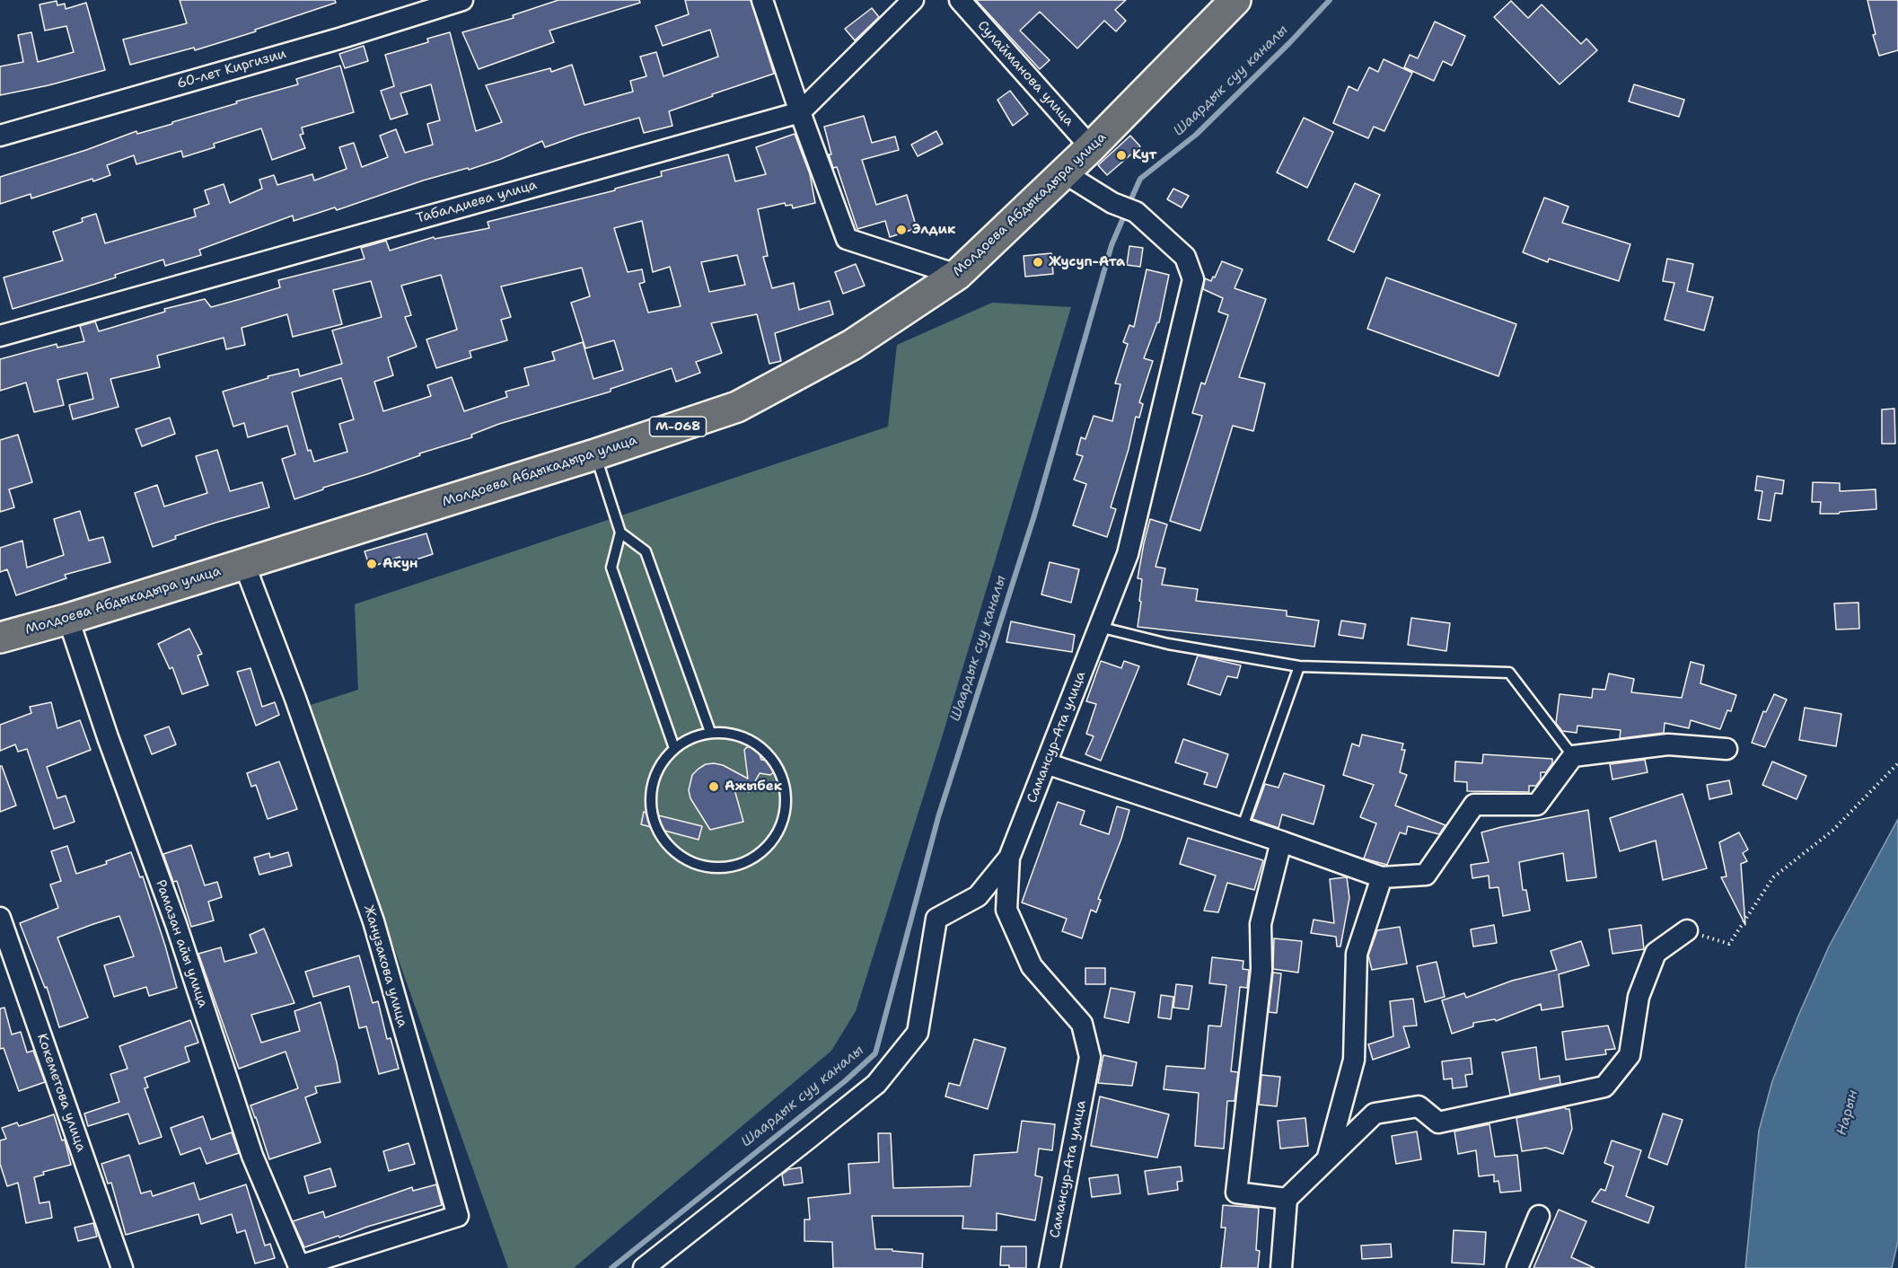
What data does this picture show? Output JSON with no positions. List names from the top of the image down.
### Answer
{
  "streets": {
    "main road": ["Молдоева Абдыкадыра улица", "М-068"],
    "street": [
      "60-лет Киргизии",
      "Сулайманова улица",
      "Табалдиева улица",
      "Самансур-Ата улица",
      "Рамазан айы улица",
      "Жанузакова улица",
      "Кокеметова улица"
    ]
  },
  "crossings": [
    ["Сулайманова улица", "Молдоева Абдыкадыра улица"],
    ["Молдоева Абдыкадыра улица", "Самансур-Ата улица"],
    ["Молдоева Абдыкадыра улица", "Рамазан айы улица"],
    ["Молдоева Абдыкадыра улица", "Жанузакова улица"],
    ["Рамазан айы улица", "Жанузакова улица"]
  ],
  "water": ["Шаардык суу каналы", "Нарын"],
  "places": [
    "Кут",
    "Элдик",
    "Жусуп-Ата",
    "Акун",
    "Ажыбек"
  ]
}
